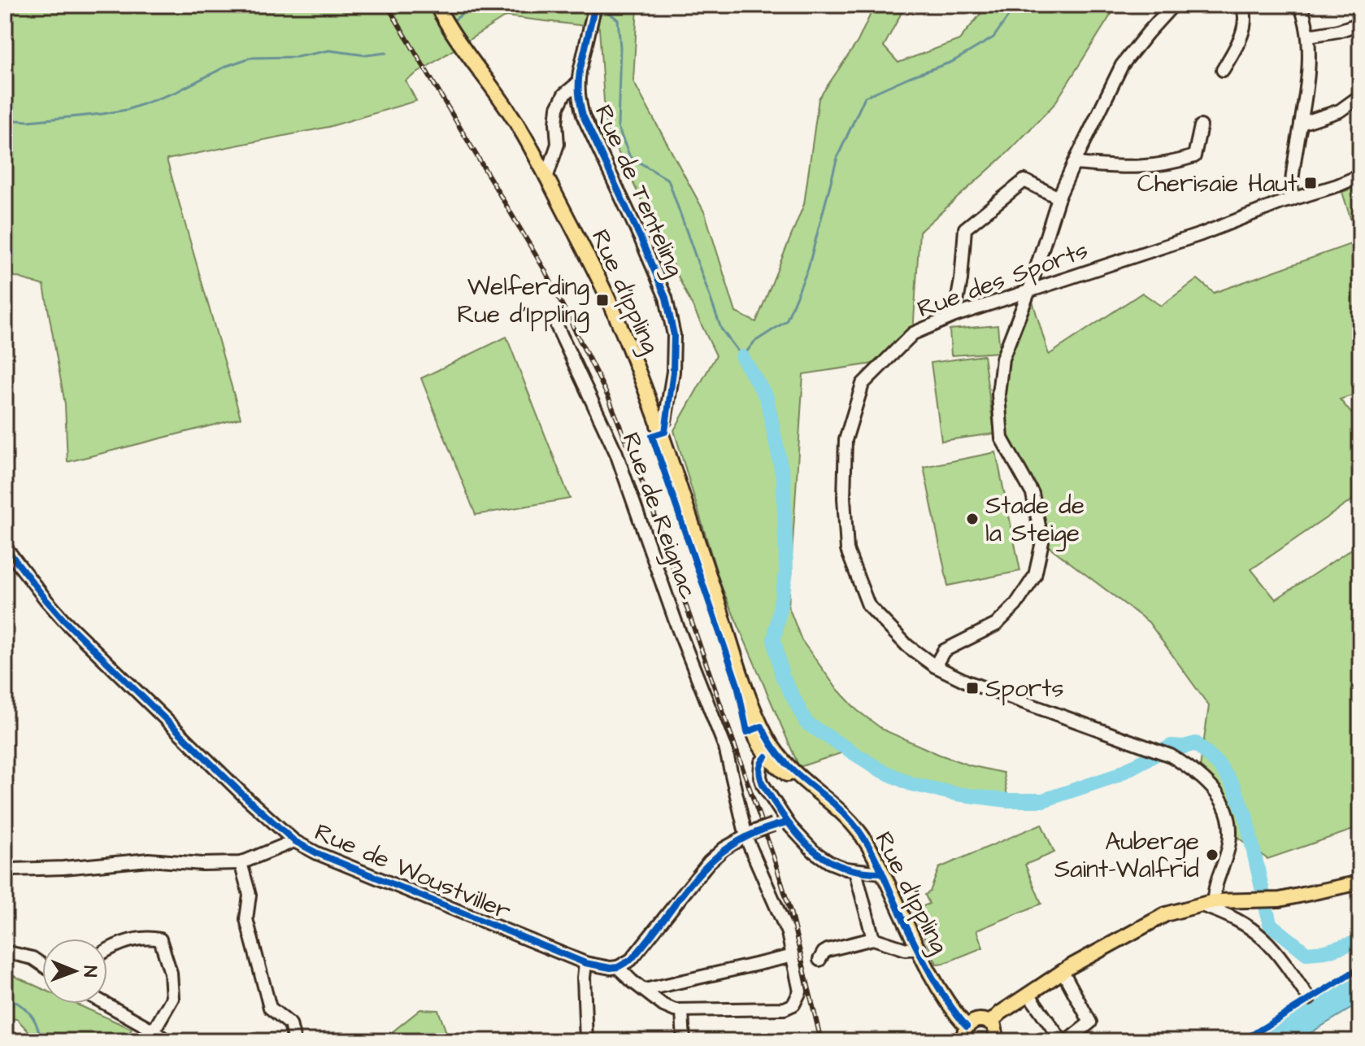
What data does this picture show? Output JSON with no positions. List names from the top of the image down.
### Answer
{
  "streets": {
    "main road": ["Rue d'Ippling"],
    "street": [
      "Rue de Tenteling",
      "Rue des Sports",
      "Rue de Reignac",
      "Rue de Woustviller"
    ]
  },
  "crossings": [
    ["Rue de Tenteling", "Rue d'Ippling"]
  ],
  "places": {
    "transit": ["Cherisaie Haut", "Welferding Rue d'Ippling", "Sports"],
    "other": ["Stade de la Steige", "Auberge Saint-Walfrid"]
  },
  "north": "right"
}
